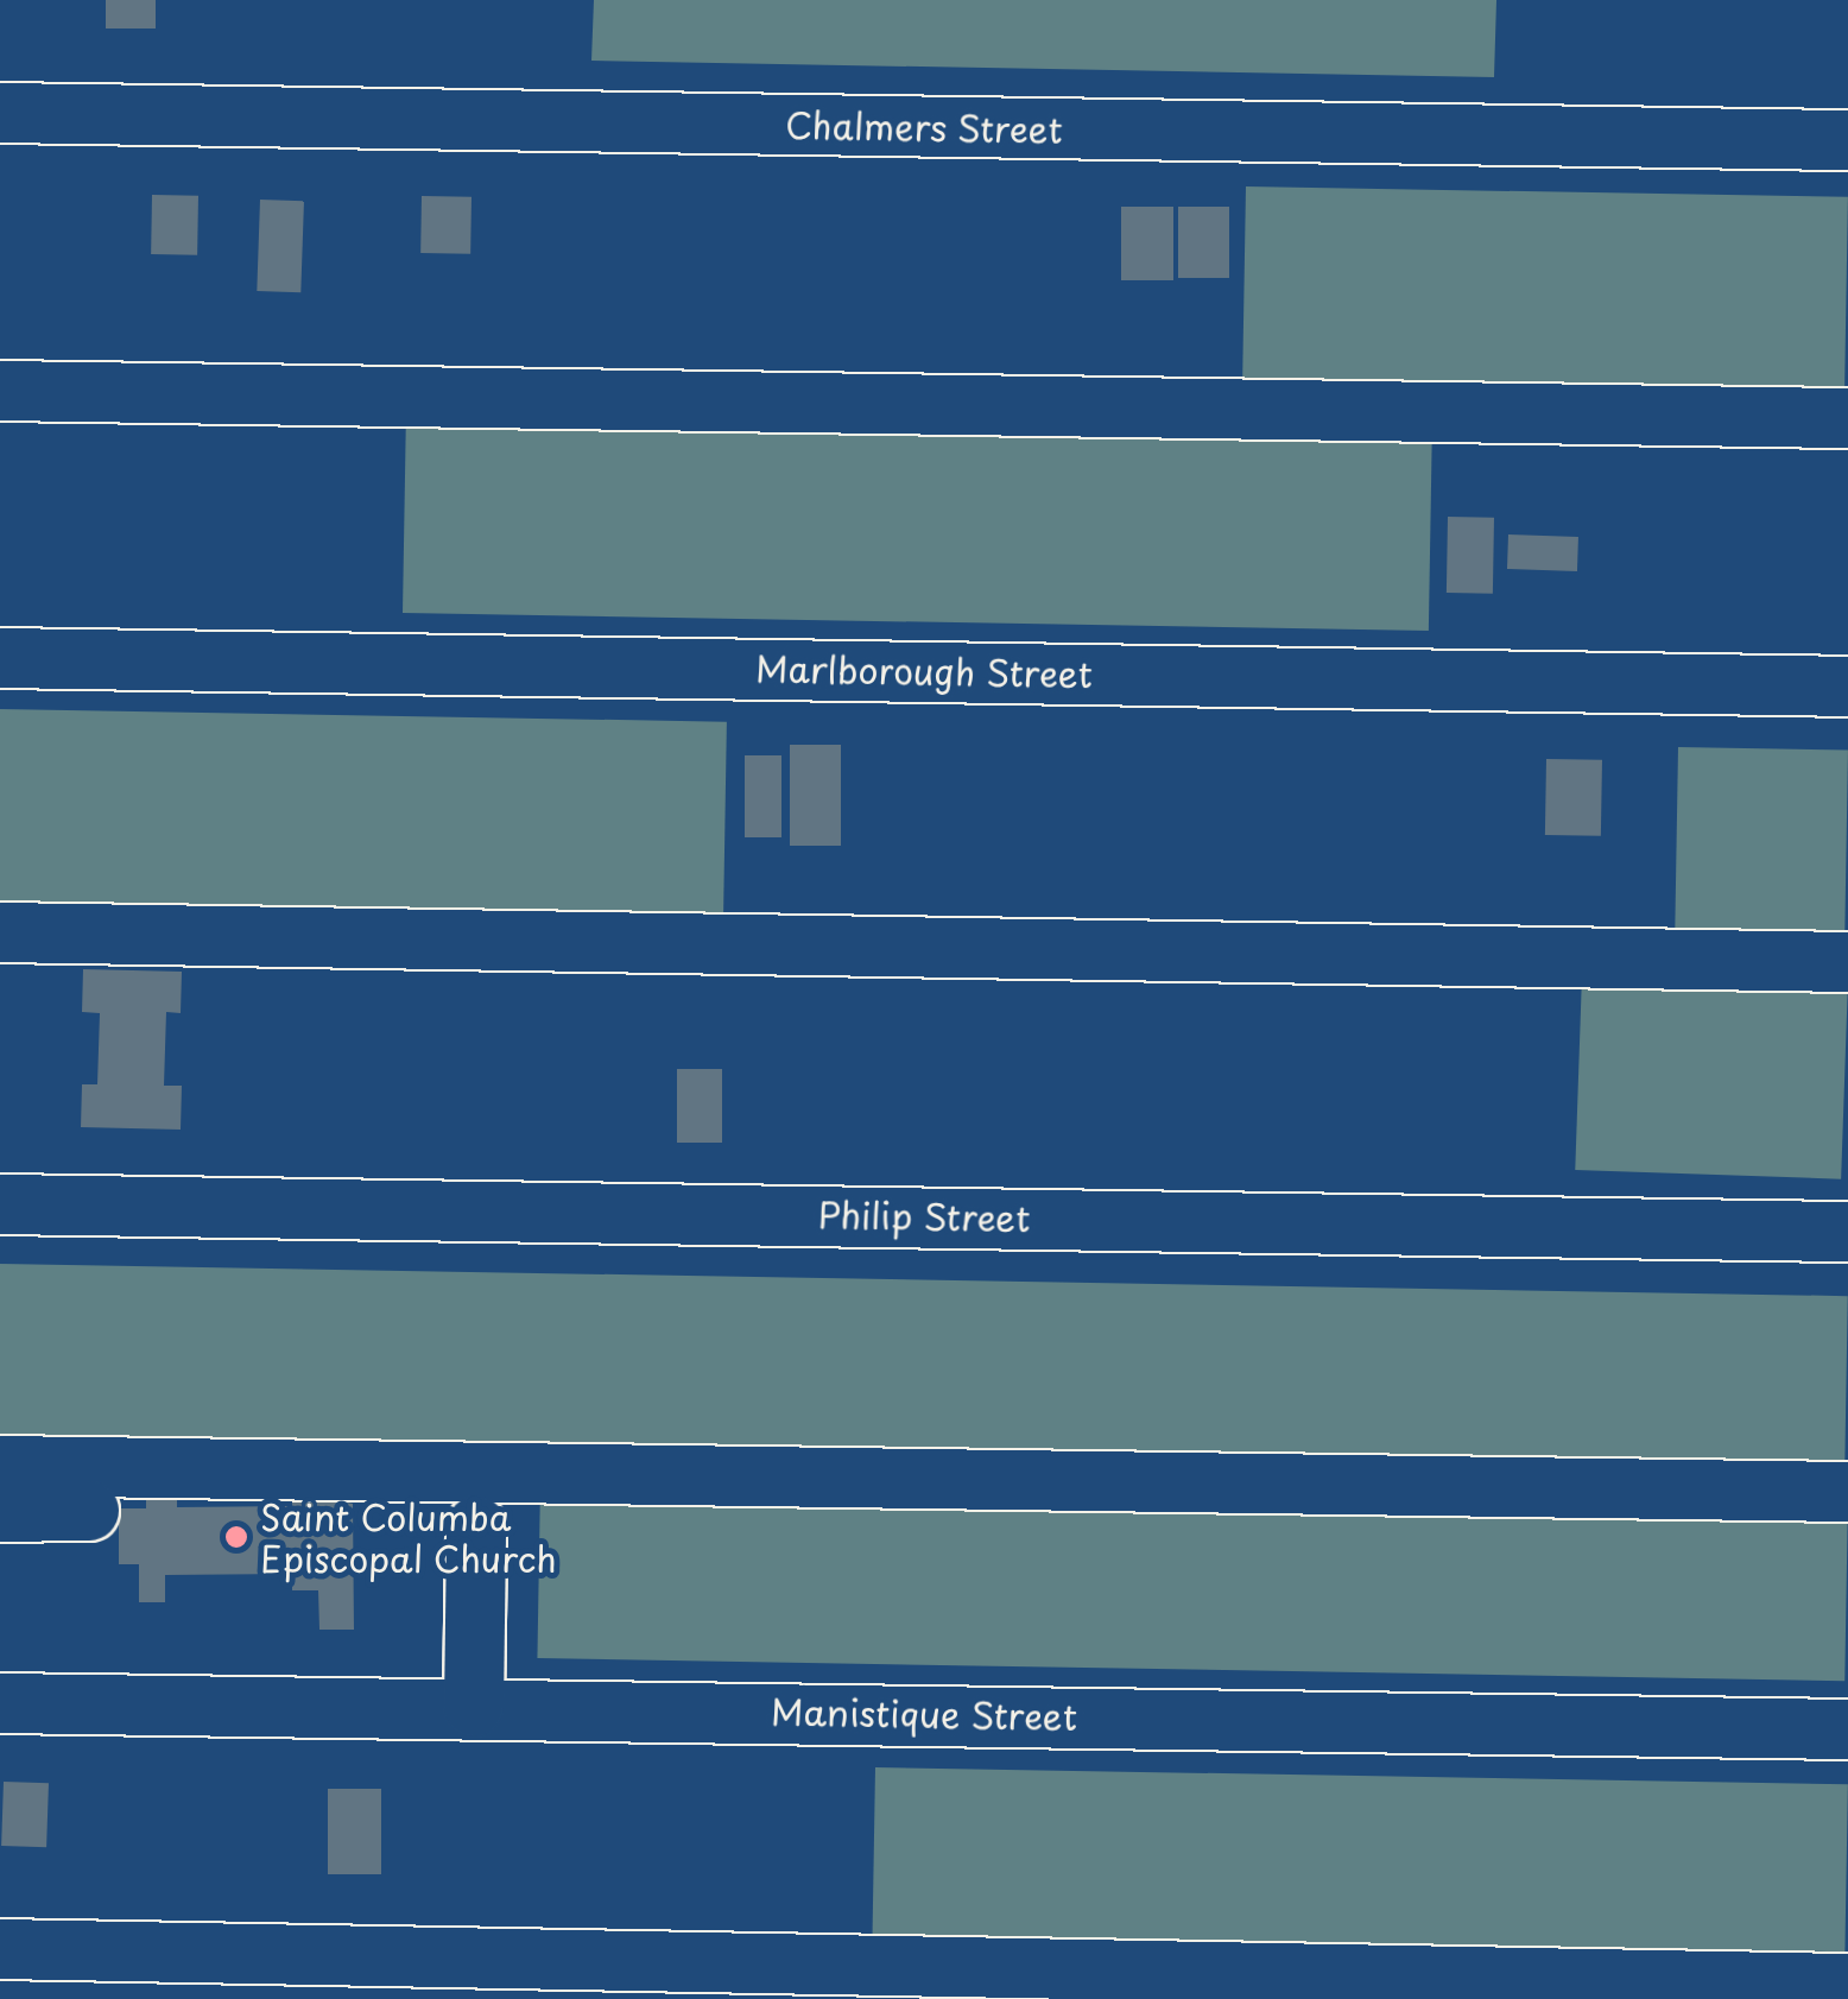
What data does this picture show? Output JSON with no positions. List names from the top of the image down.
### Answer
{
  "streets": {
    "street": [
      "Chalmers Street",
      "Marlborough Street",
      "Philip Street",
      "Manistique Street"
    ]
  },
  "places": ["Saint Columba Episcopal Church"]
}
